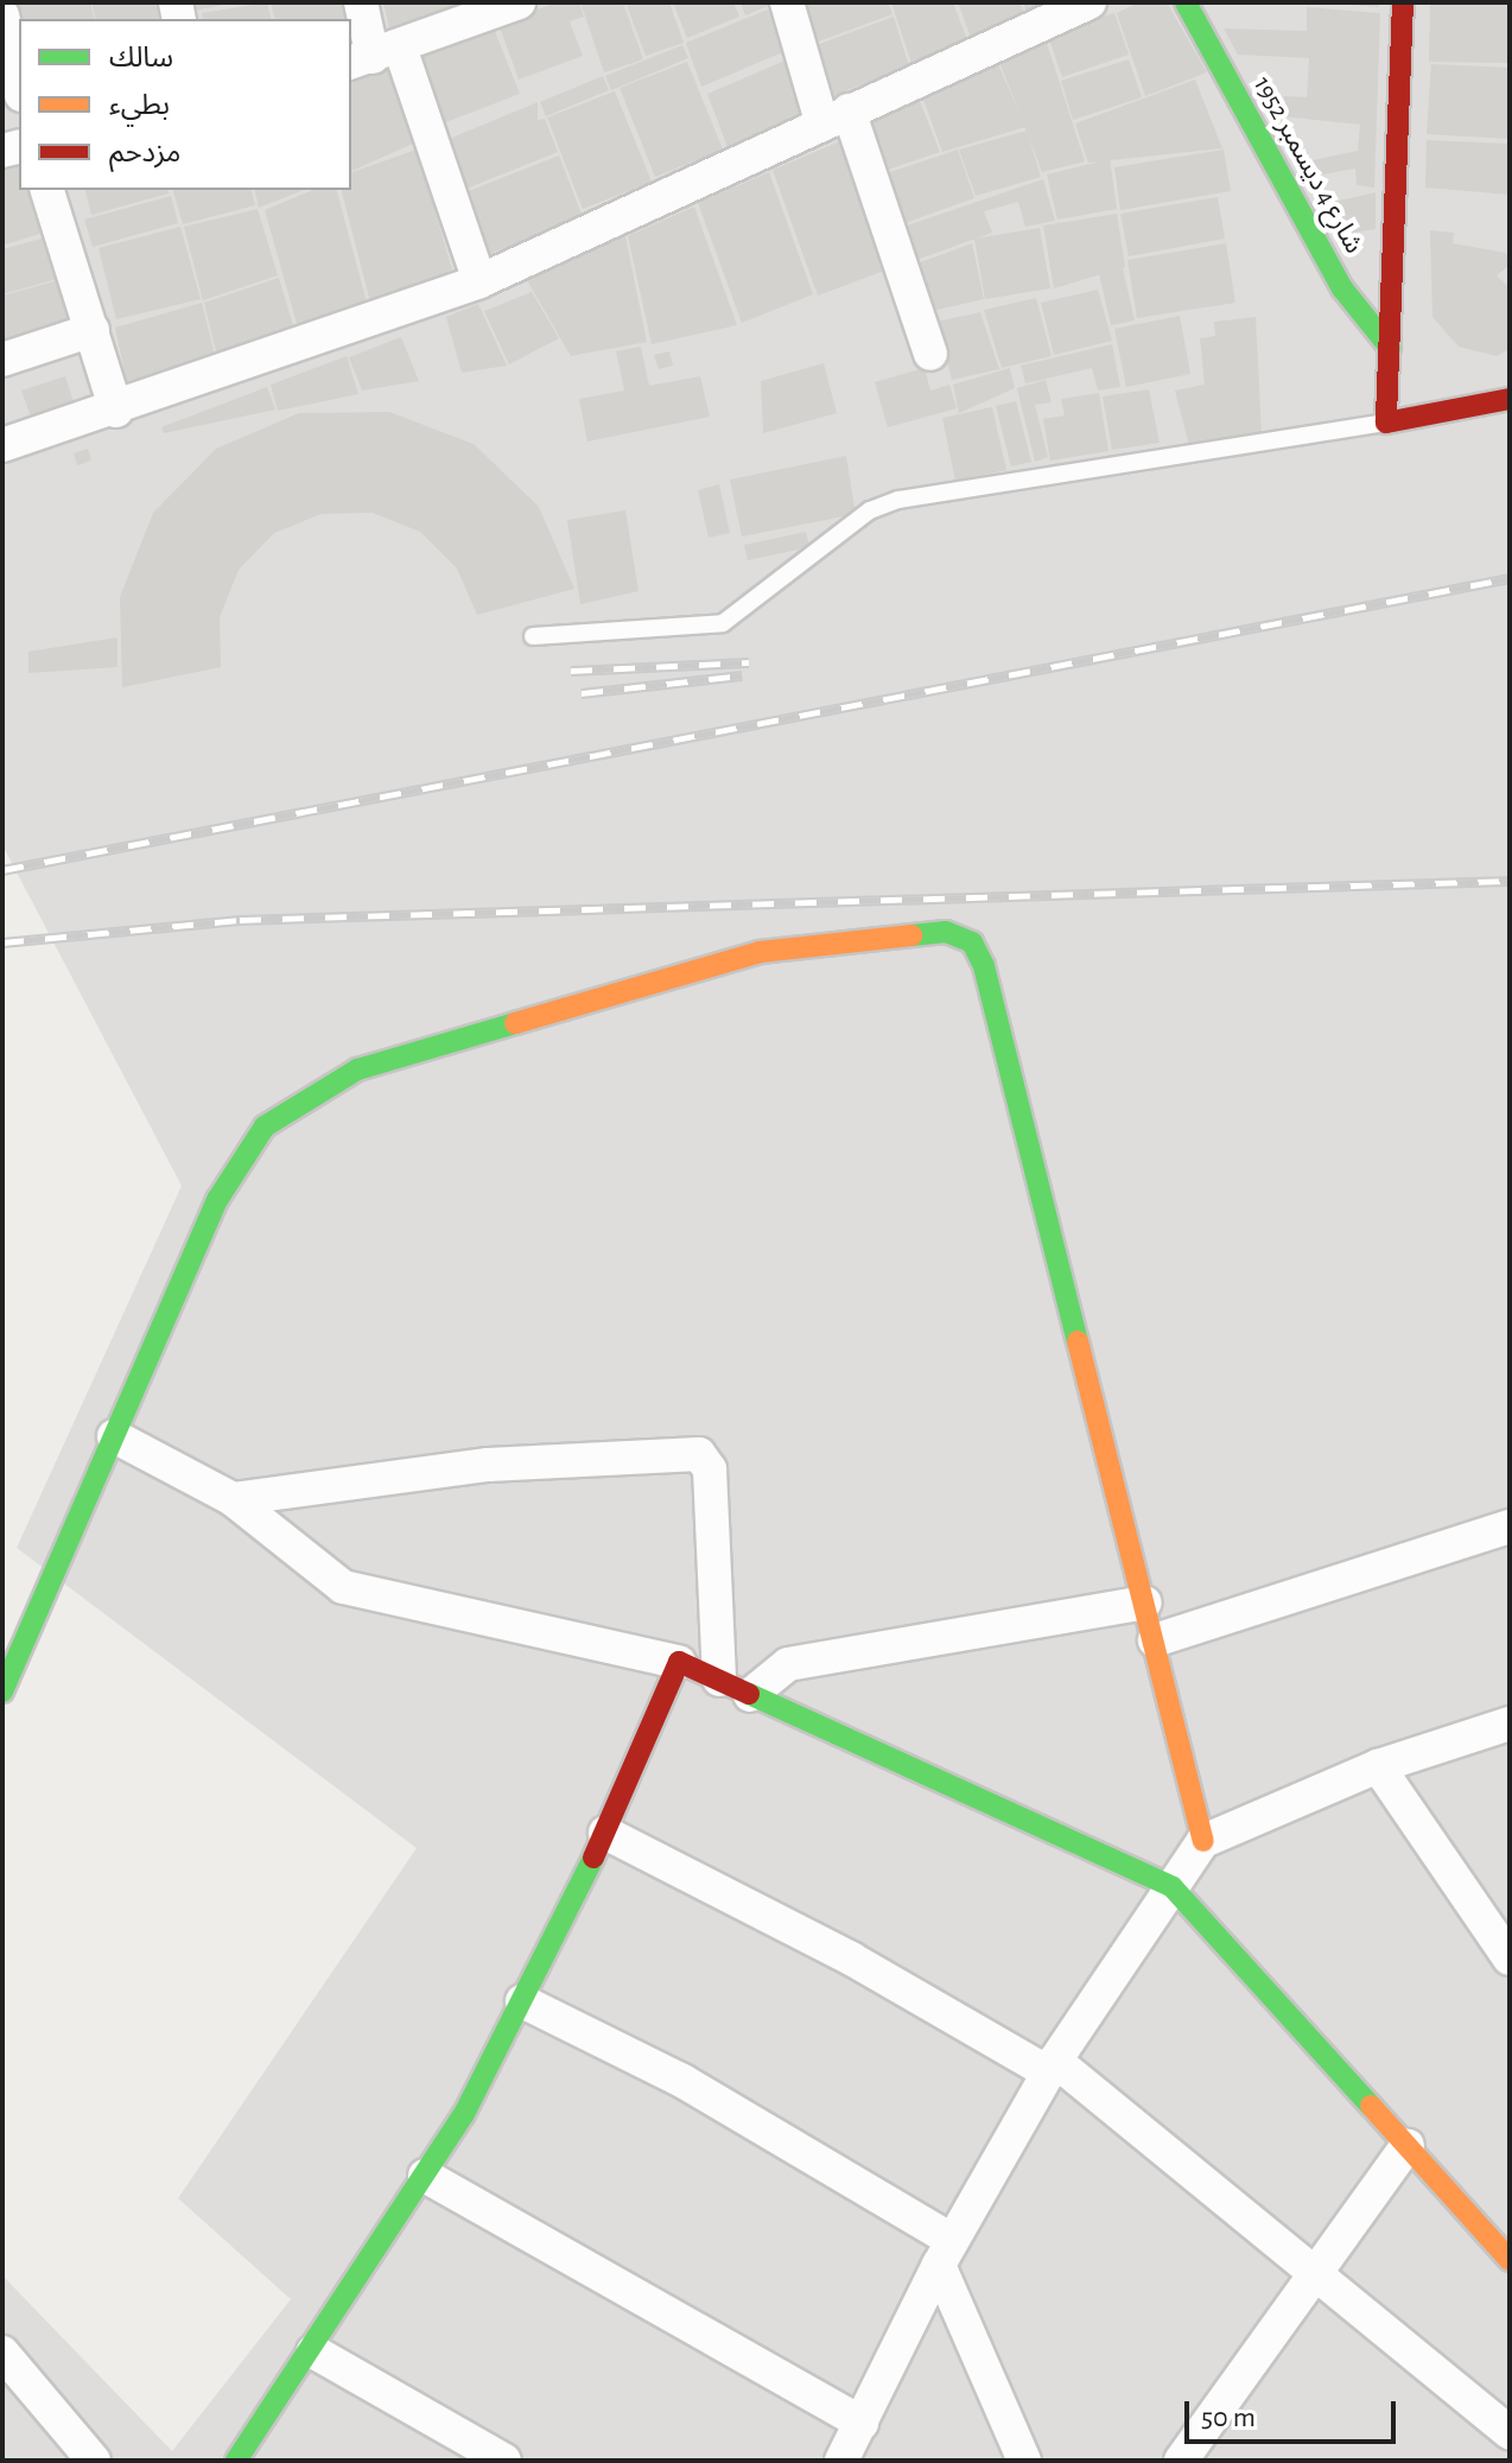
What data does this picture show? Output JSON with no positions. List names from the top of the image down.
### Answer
{
  "streets": {
    "street": ["شارع 4 ديسمبر 1952"]
  },
  "legend": ["سالك", "بطيء", "مزدحم"],
  "scale_bar": "50 m"
}
